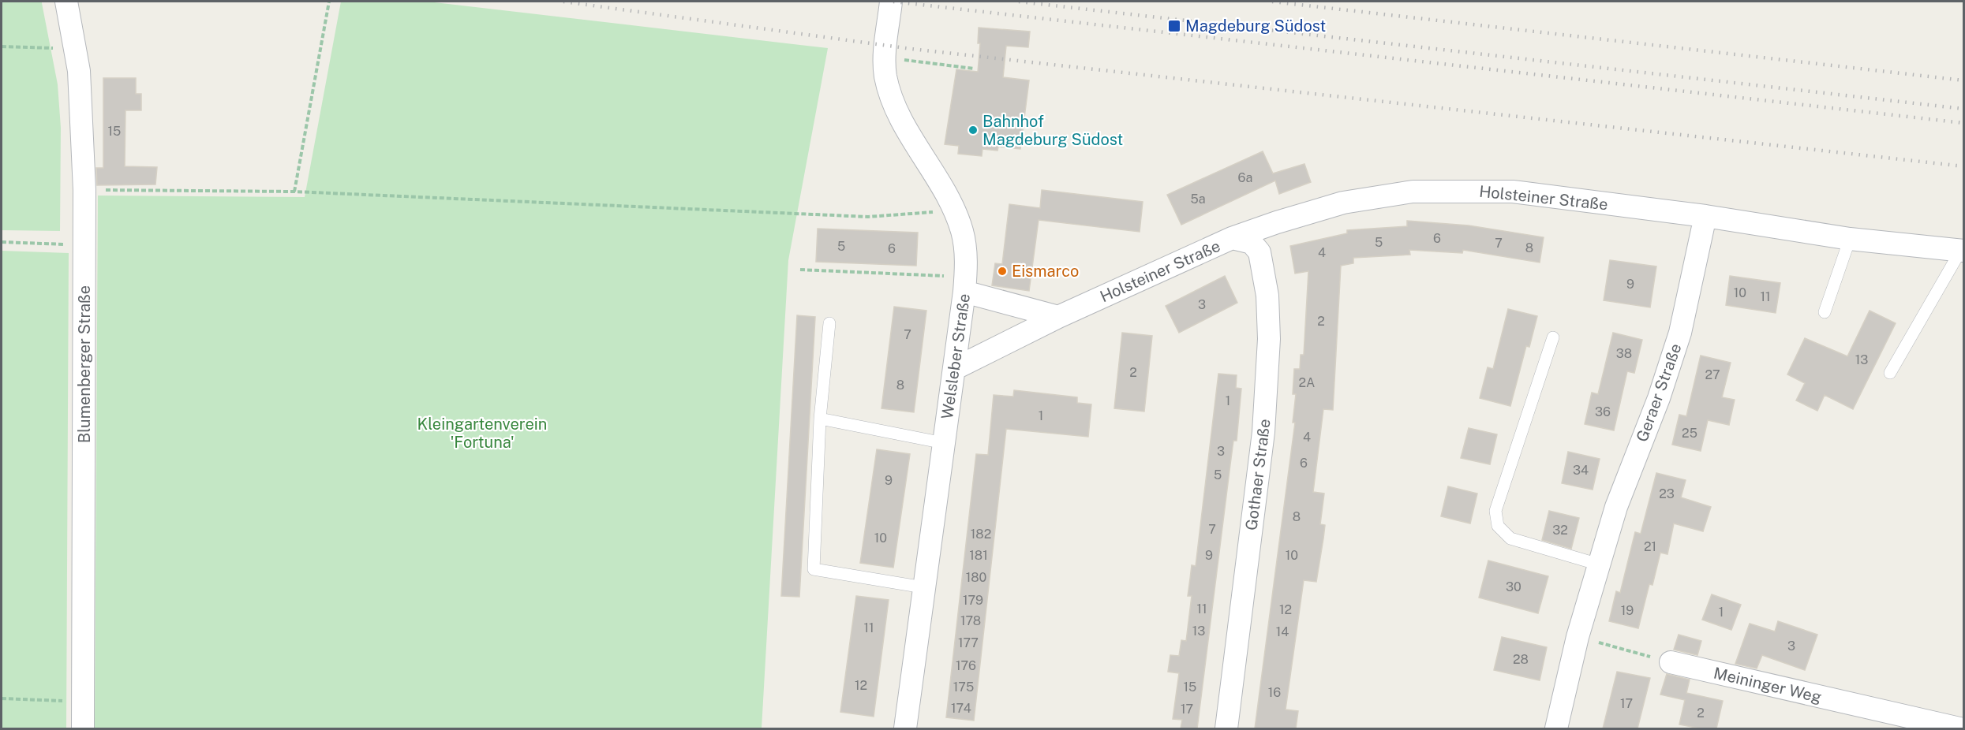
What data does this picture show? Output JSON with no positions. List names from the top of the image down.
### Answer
{
  "streets": {
    "street": [
      "Holsteiner Straße",
      "Welsleber Straße",
      "Blumenberger Straße",
      "Geraer Straße",
      "Gothaer Straße",
      "Meininger Weg"
    ]
  },
  "crossings": [
    ["Holsteiner Straße", "Welsleber Straße"],
    ["Holsteiner Straße", "Geraer Straße"],
    ["Holsteiner Straße", "Gothaer Straße"]
  ],
  "parks": ["Kleingartenverein 'Fortuna'"],
  "places": {
    "transit": ["Magdeburg Südost"],
    "other": ["Bahnhof Magdeburg Südost", "Eismarco"]
  },
  "house_numbers": [
    "15",
    "6a",
    "5a",
    "6",
    "5",
    "7",
    "5",
    "8",
    "6",
    "4",
    "9",
    "10",
    "11",
    "3",
    "2",
    "7",
    "38",
    "13",
    "2",
    "27",
    "2A",
    "8",
    "1",
    "36",
    "1",
    "25",
    "4",
    "3",
    "6",
    "34",
    "5",
    "9",
    "23",
    "8",
    "7",
    "32",
    "182",
    "10",
    "21",
    "181",
    "9",
    "10",
    "180",
    "30",
    "179",
    "11",
    "12",
    "19",
    "1",
    "178",
    "11",
    "13",
    "14",
    "177",
    "3",
    "28",
    "176",
    "12",
    "175",
    "15",
    "16",
    "17",
    "174",
    "17",
    "2"
  ]
}
